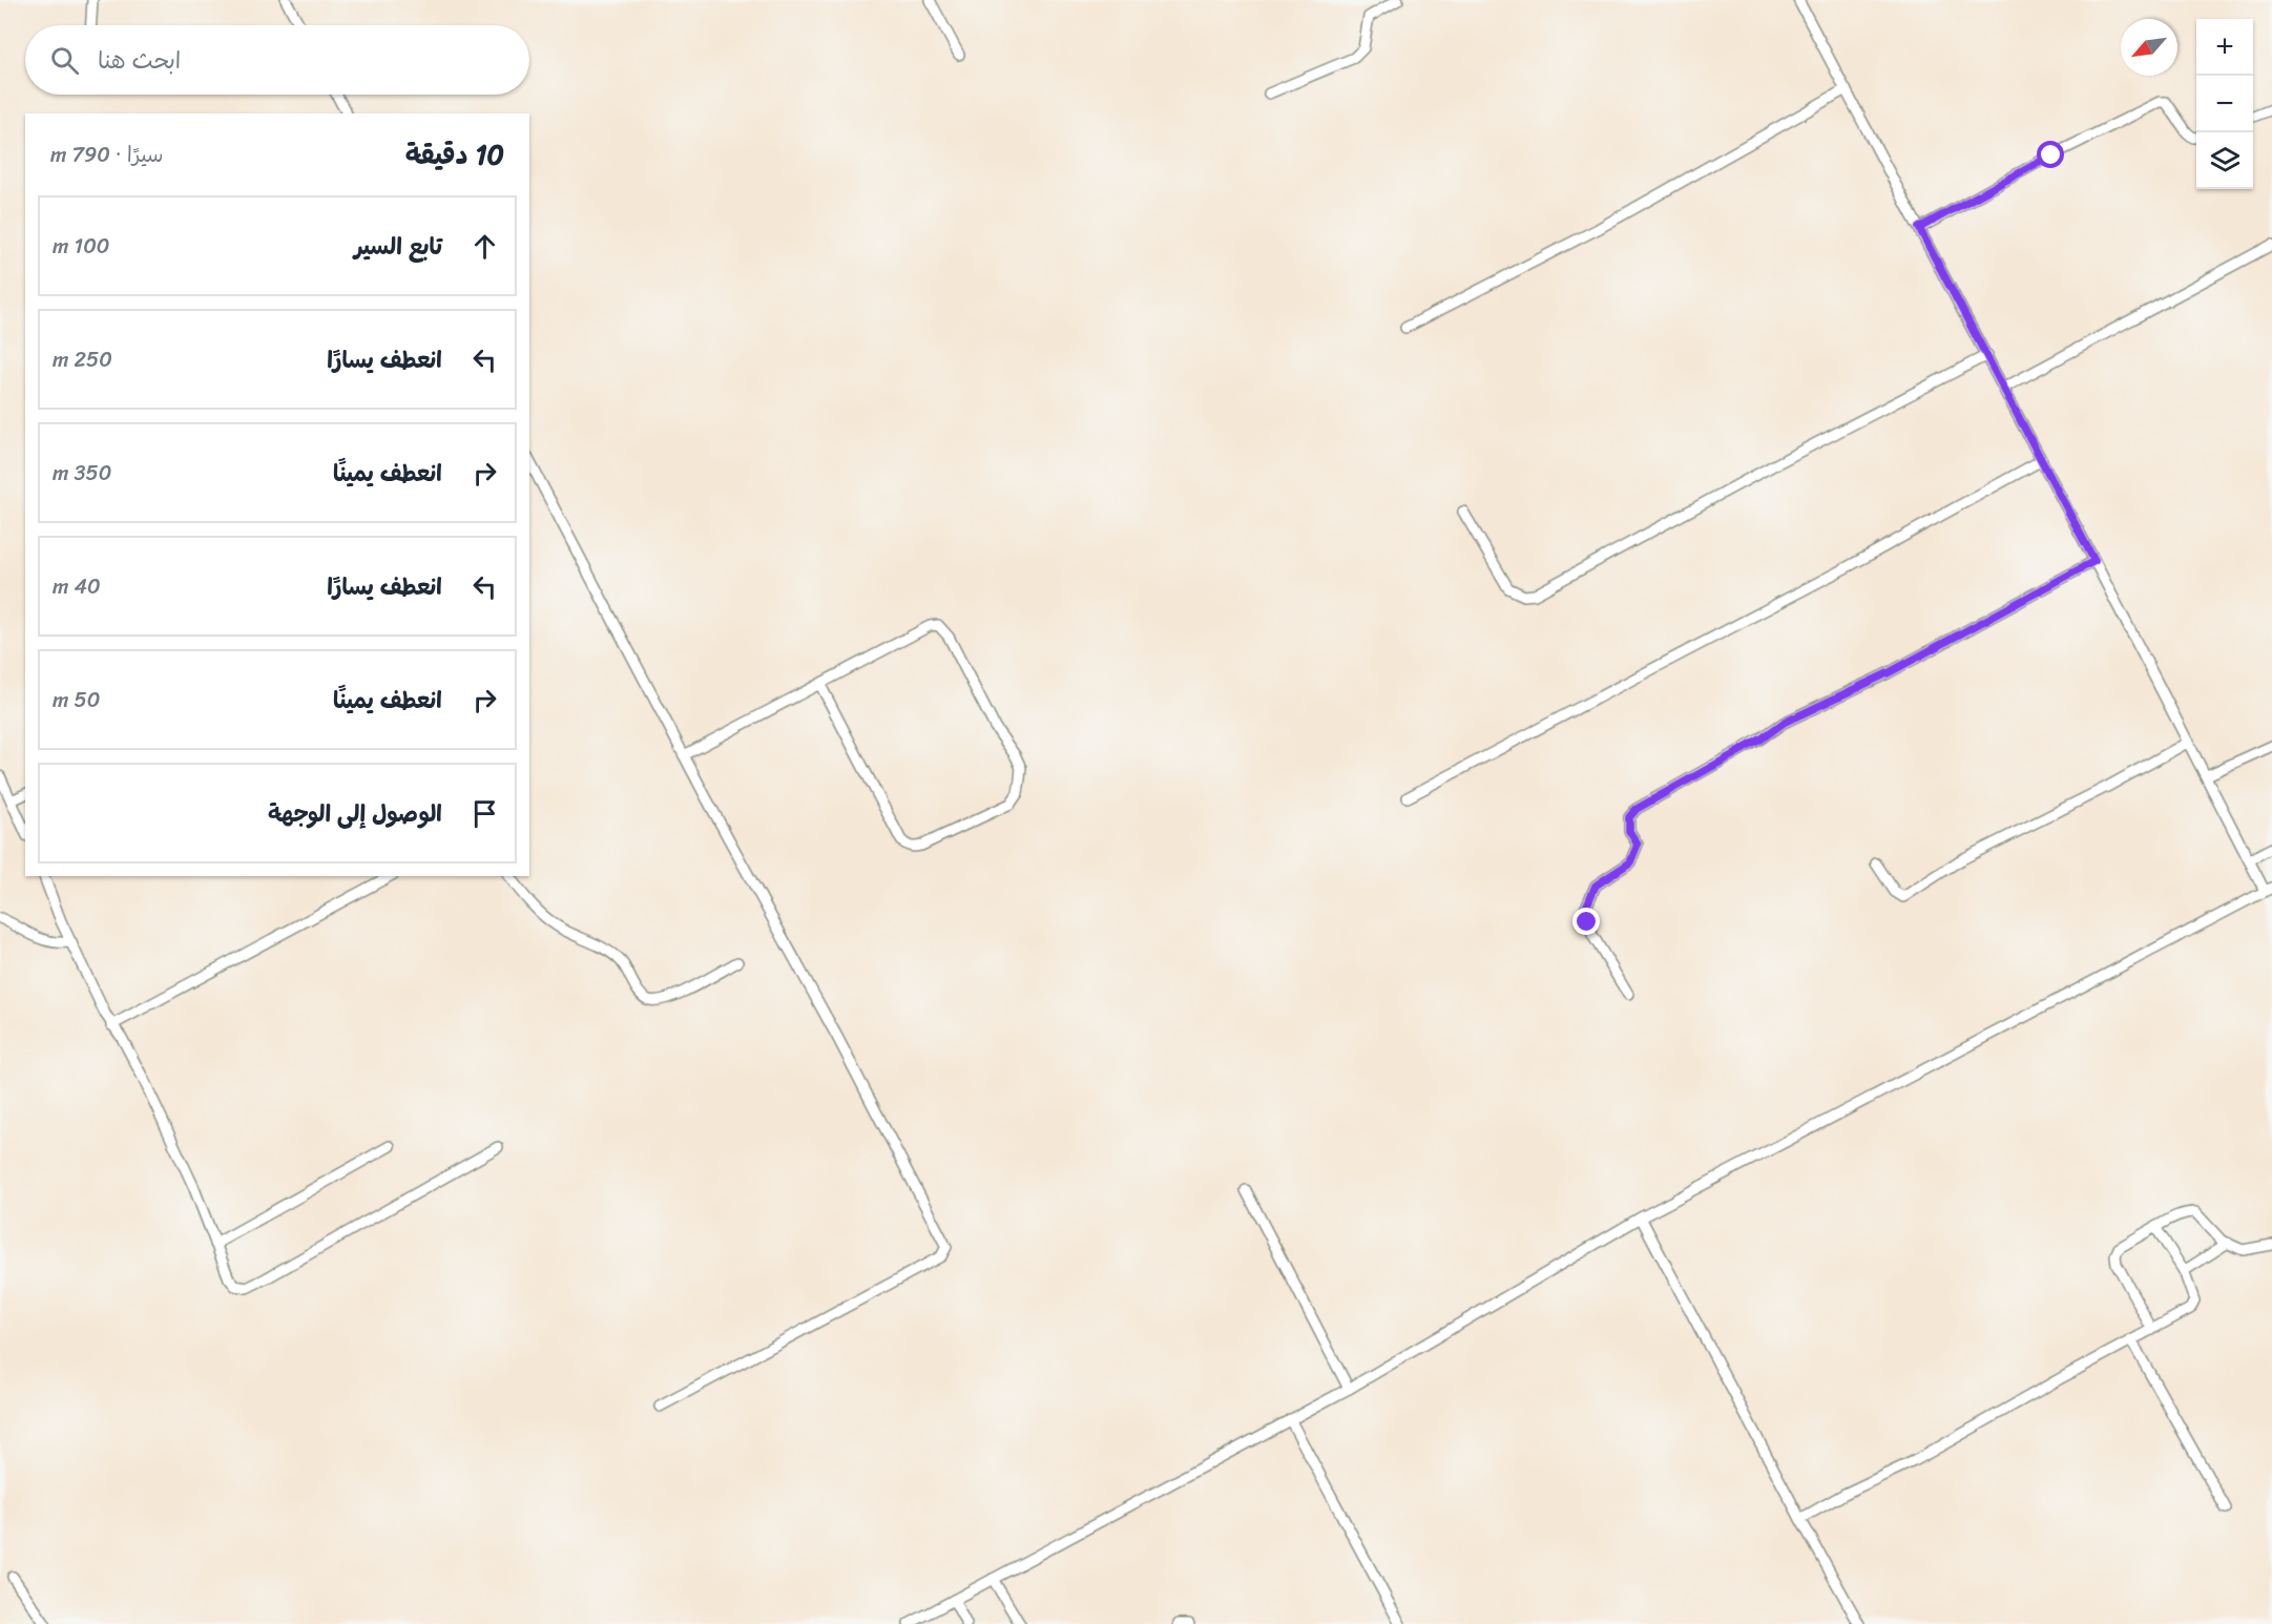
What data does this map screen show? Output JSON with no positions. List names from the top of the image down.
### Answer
{
  "north": "bottom left",
  "page": {
    "map_buttons": ["+", "−"],
    "search": "ابحث هنا",
    "heading": ["10 دقيقة", "سيرًا · 790 m"],
    "list": [
      ["تابع السير", "100 m"],
      ["انعطف يسارًا", "250 m"],
      ["انعطف يمينًا", "350 m"],
      ["انعطف يسارًا", "40 m"],
      ["انعطف يمينًا", "50 m"],
      "الوصول إلى الوجهة"
    ]
  }
}
